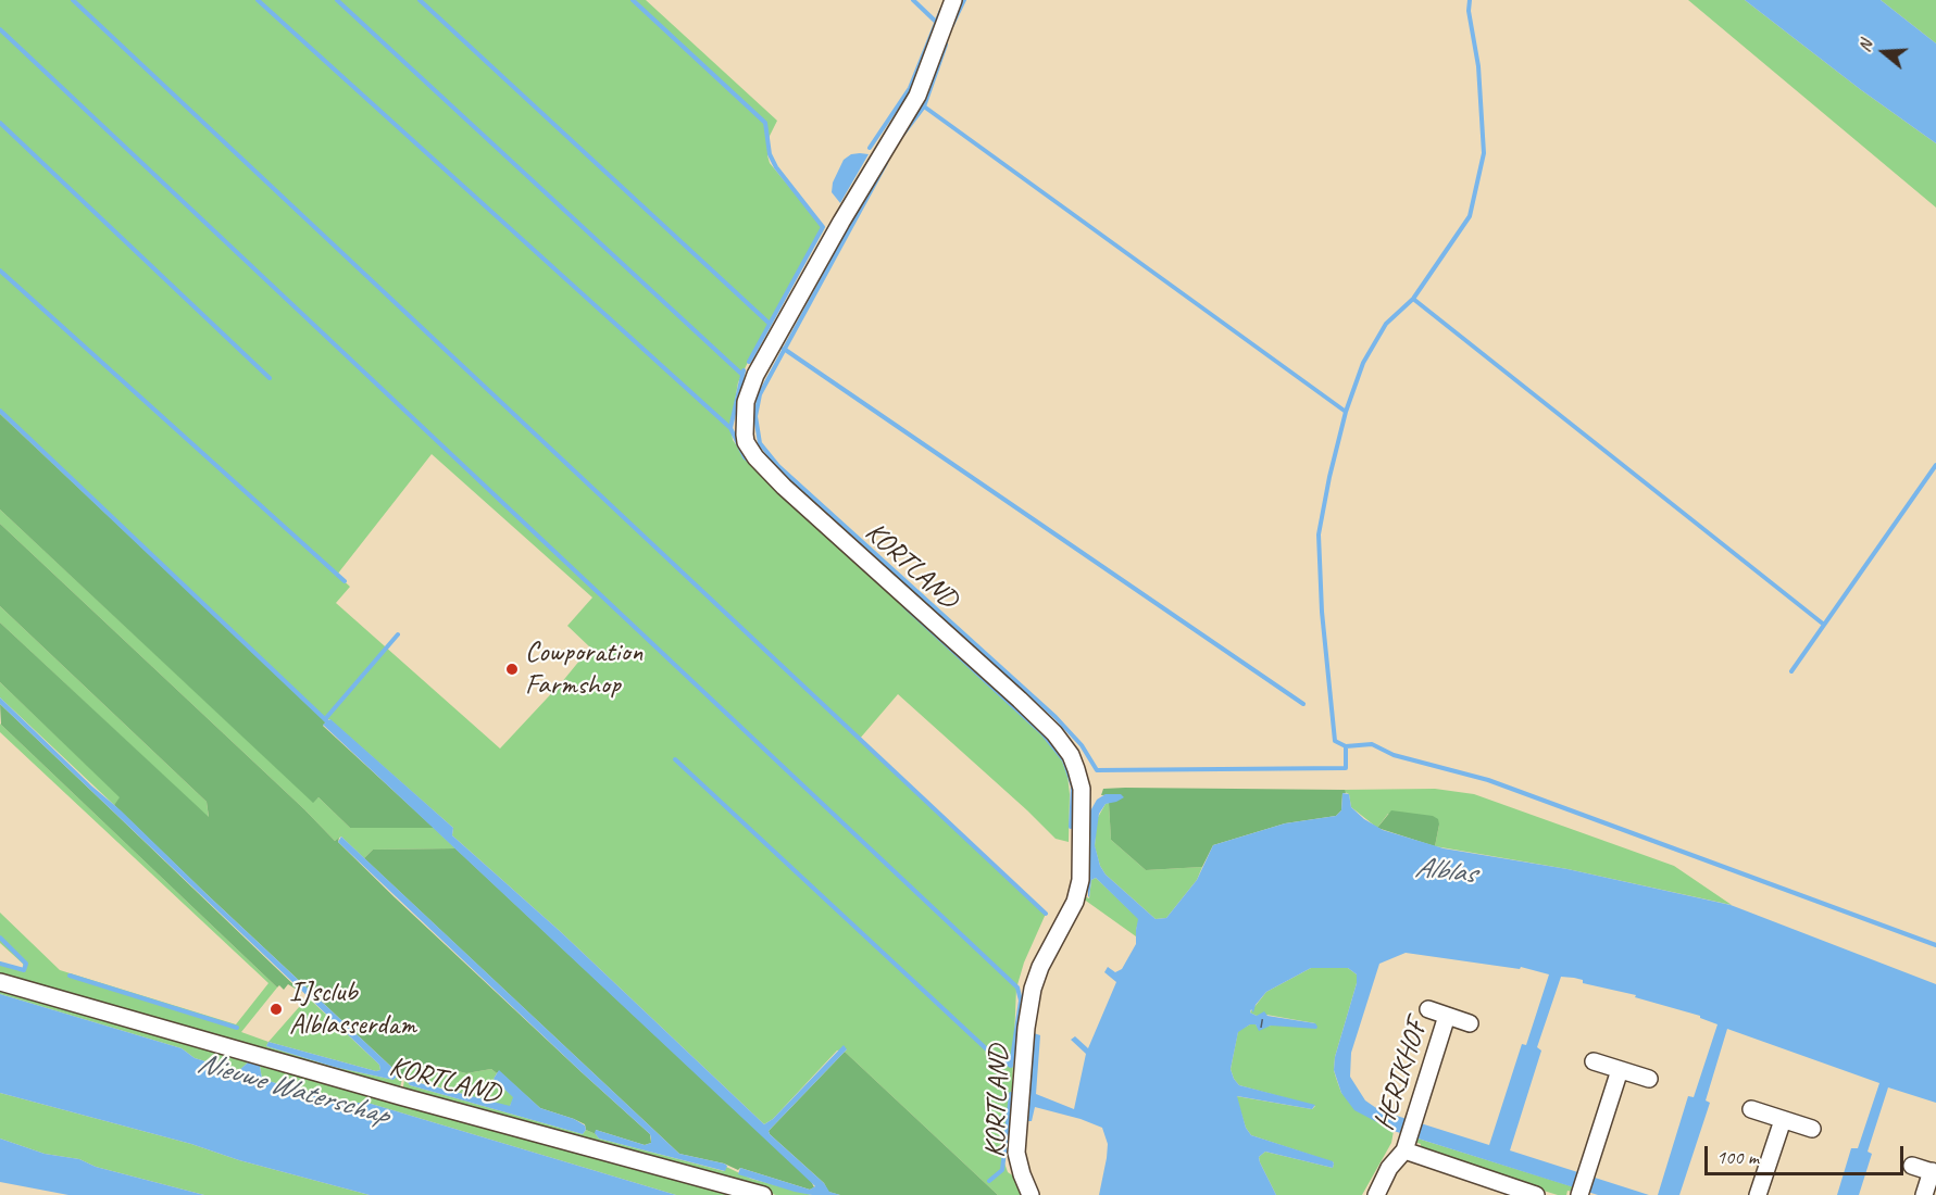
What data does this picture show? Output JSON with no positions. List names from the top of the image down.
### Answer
{
  "streets": {
    "street": ["KORTLAND", "HERIKHOF"]
  },
  "water": ["Alblas", "Nieuwe Waterschap"],
  "places": ["Cowporation Farmshop", "IJsclub Alblasserdam"],
  "scale_bar": "100 m",
  "north": "left"
}
